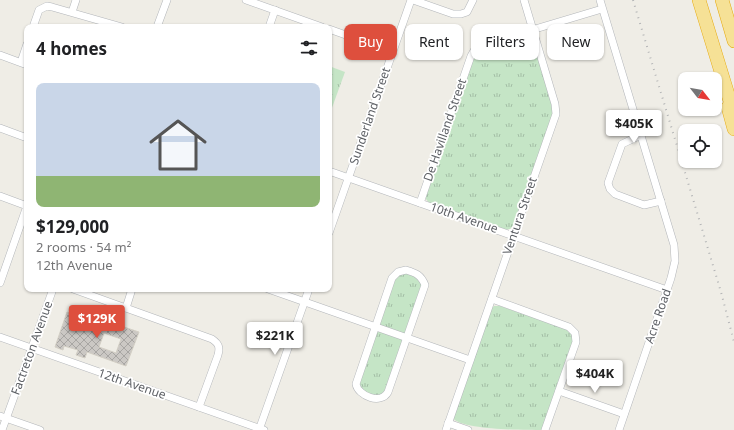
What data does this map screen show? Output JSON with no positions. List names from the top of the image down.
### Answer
{
  "streets": {
    "street": [
      "Sunderland Street",
      "De Havilland Street",
      "Ventura Street",
      "10th Avenue",
      "Acre Road",
      "Factreton Avenue",
      "12th Avenue"
    ]
  },
  "crossings": [
    ["Sunderland Street", "10th Avenue"],
    ["De Havilland Street", "10th Avenue"],
    ["De Havilland Street", "Acre Road"],
    ["Ventura Street", "10th Avenue"],
    ["10th Avenue", "Acre Road"],
    ["Factreton Avenue", "12th Avenue"]
  ],
  "north": "bottom right",
  "page": {
    "chip": [
      "Buy",
      "Rent",
      "Filters",
      "New"
    ],
    "heading": "4 homes",
    "list": [
      {
        "name": "$129,000",
        "note": "2 rooms · 54 m² · 12th Avenue"
      }
    ],
    "price": [
      "$405K",
      "$129K",
      "$221K",
      "$404K"
    ]
  }
}
